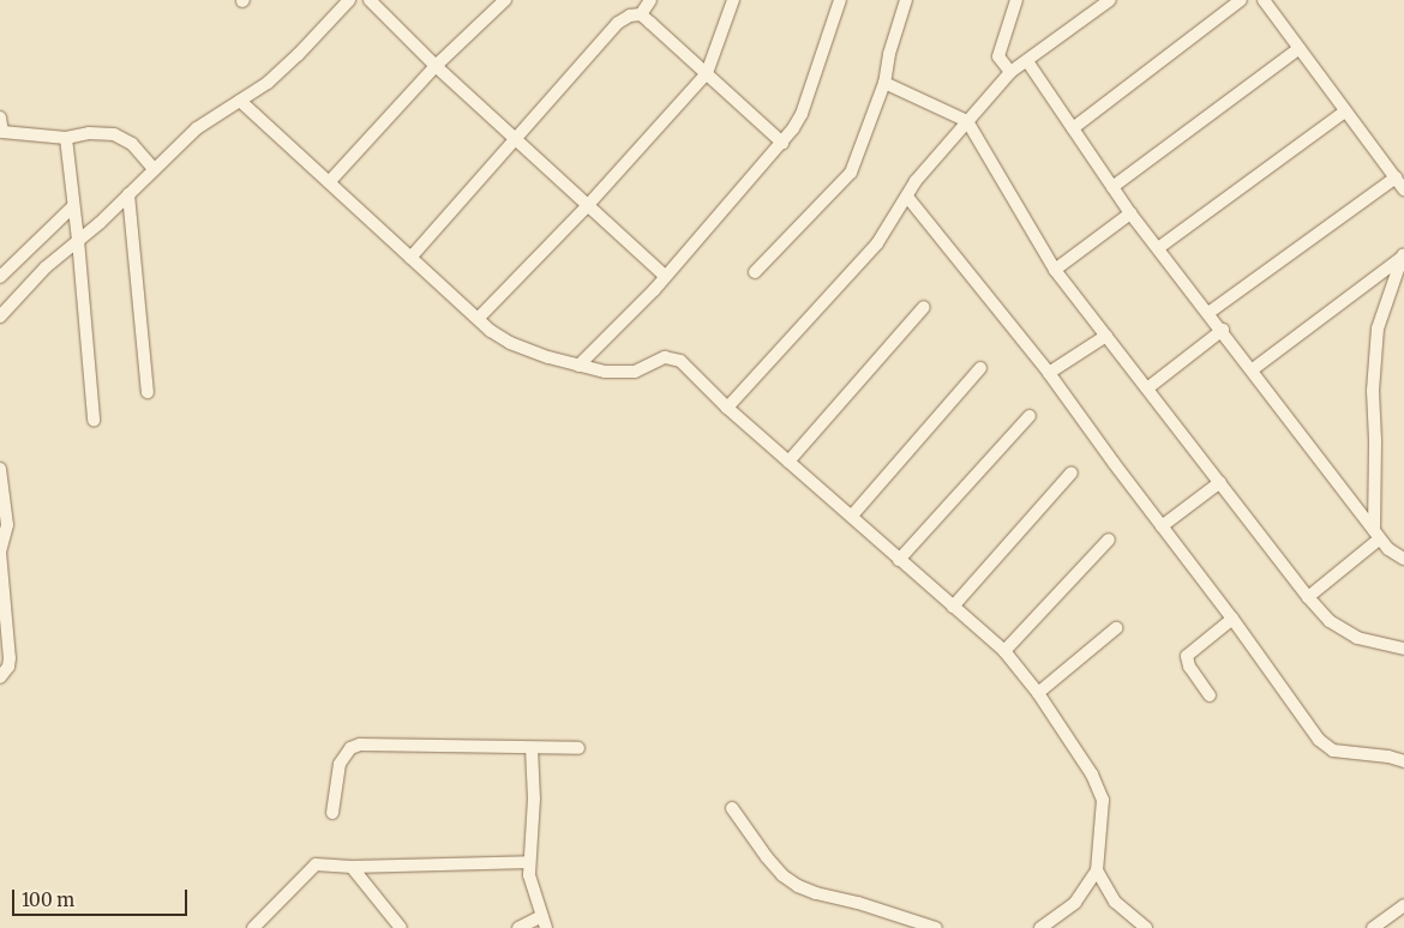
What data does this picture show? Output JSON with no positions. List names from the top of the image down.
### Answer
{
  "scale_bar": "100 m"
}
